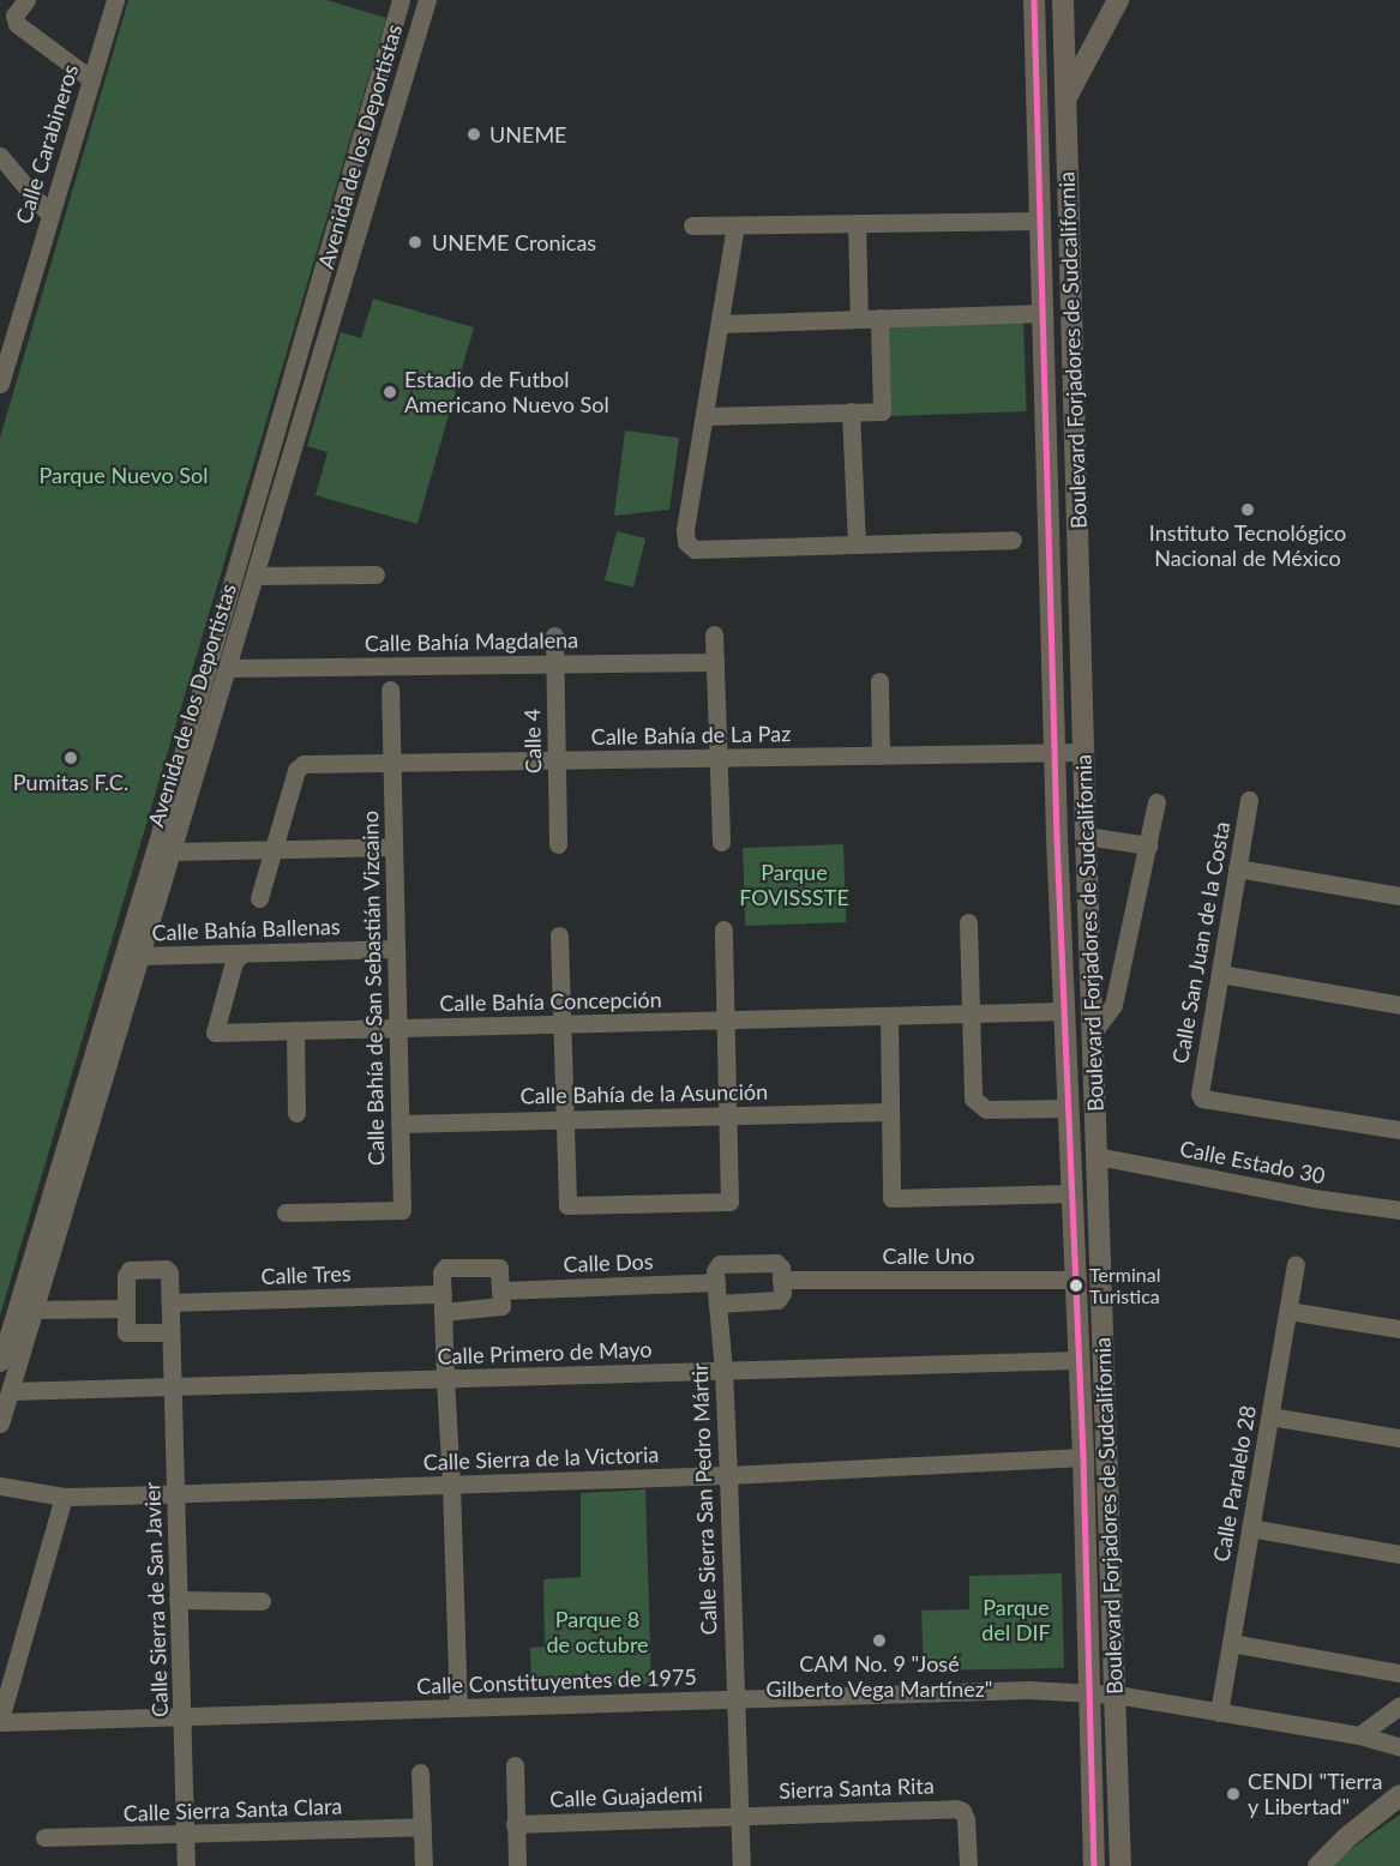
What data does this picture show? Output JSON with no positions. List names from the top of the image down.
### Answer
{
  "streets": {
    "main road": ["Boulevard Forjadores de Sudcalifornia"],
    "street": [
      "Calle Carabineros",
      "Avenida de los Deportistas",
      "Calle Bahía Magdalena",
      "Calle Bahía de La Paz",
      "Calle 4",
      "Calle Bahía Ballenas",
      "Calle San Juan de la Costa",
      "Calle Bahía de San Sebastián Vizcaino",
      "Calle Bahía Concepción",
      "Calle Bahía de la Asunción",
      "Calle Estado 30",
      "Calle Uno",
      "Calle Dos",
      "Calle Tres",
      "Calle Primero de Mayo",
      "Calle Sierra de la Victoria",
      "Calle Paralelo 28",
      "Calle Sierra San Pedro Mártir",
      "Calle Sierra de San Javier",
      "Calle Constituyentes de 1975",
      "Sierra Santa Rita",
      "Calle Guajademi",
      "Calle Sierra Santa Clara"
    ]
  },
  "crossings": [
    ["Avenida de los Deportistas", "Calle Bahía Magdalena"],
    ["Avenida de los Deportistas", "Calle Bahía Ballenas"],
    ["Avenida de los Deportistas", "Calle Primero de Mayo"],
    ["Boulevard Forjadores de Sudcalifornia", "Calle Bahía de La Paz"],
    ["Boulevard Forjadores de Sudcalifornia", "Calle Bahía Concepción"],
    ["Boulevard Forjadores de Sudcalifornia", "Calle Estado 30"],
    ["Boulevard Forjadores de Sudcalifornia", "Calle Uno"],
    ["Boulevard Forjadores de Sudcalifornia", "Calle Primero de Mayo"],
    ["Boulevard Forjadores de Sudcalifornia", "Calle Sierra de la Victoria"],
    ["Boulevard Forjadores de Sudcalifornia", "Calle Constituyentes de 1975"],
    ["Calle Bahía Magdalena", "Calle 4"],
    ["Calle Bahía de La Paz", "Calle 4"],
    ["Calle Bahía de La Paz", "Calle Bahía de San Sebastián Vizcaino"],
    ["Calle Bahía Ballenas", "Calle Bahía de San Sebastián Vizcaino"],
    ["Calle Bahía Ballenas", "Calle Bahía Concepción"],
    ["Calle Bahía de San Sebastián Vizcaino", "Calle Bahía Concepción"],
    ["Calle Bahía de San Sebastián Vizcaino", "Calle Bahía de la Asunción"],
    ["Calle Dos", "Calle Tres"],
    ["Calle Dos", "Calle Sierra San Pedro Mártir"],
    ["Calle Tres", "Calle Sierra de San Javier"],
    ["Calle Primero de Mayo", "Calle Sierra San Pedro Mártir"],
    ["Calle Primero de Mayo", "Calle Sierra de San Javier"],
    ["Calle Sierra de la Victoria", "Calle Sierra San Pedro Mártir"],
    ["Calle Sierra de la Victoria", "Calle Sierra de San Javier"],
    ["Calle Sierra San Pedro Mártir", "Calle Constituyentes de 1975"],
    ["Calle Sierra San Pedro Mártir", "Sierra Santa Rita"],
    ["Calle Sierra San Pedro Mártir", "Calle Guajademi"],
    ["Calle Sierra de San Javier", "Calle Constituyentes de 1975"],
    ["Calle Sierra de San Javier", "Calle Sierra Santa Clara"],
    ["Sierra Santa Rita", "Calle Guajademi"]
  ],
  "parks": [
    "Parque Nuevo Sol",
    "Parque FOVISSSTE",
    "Parque del DIF",
    "Parque 8 de octubre"
  ],
  "places": [
    "UNEME",
    "UNEME Cronicas",
    "Estadio de Futbol Americano Nuevo Sol",
    "Instituto Tecnológico Nacional de México",
    "Pumitas F.C.",
    "Terminal Turistica",
    "CAM No. 9 \"José Gilberto Vega Martínez\"",
    "CENDI \"Tierra y Libertad\""
  ]
}
